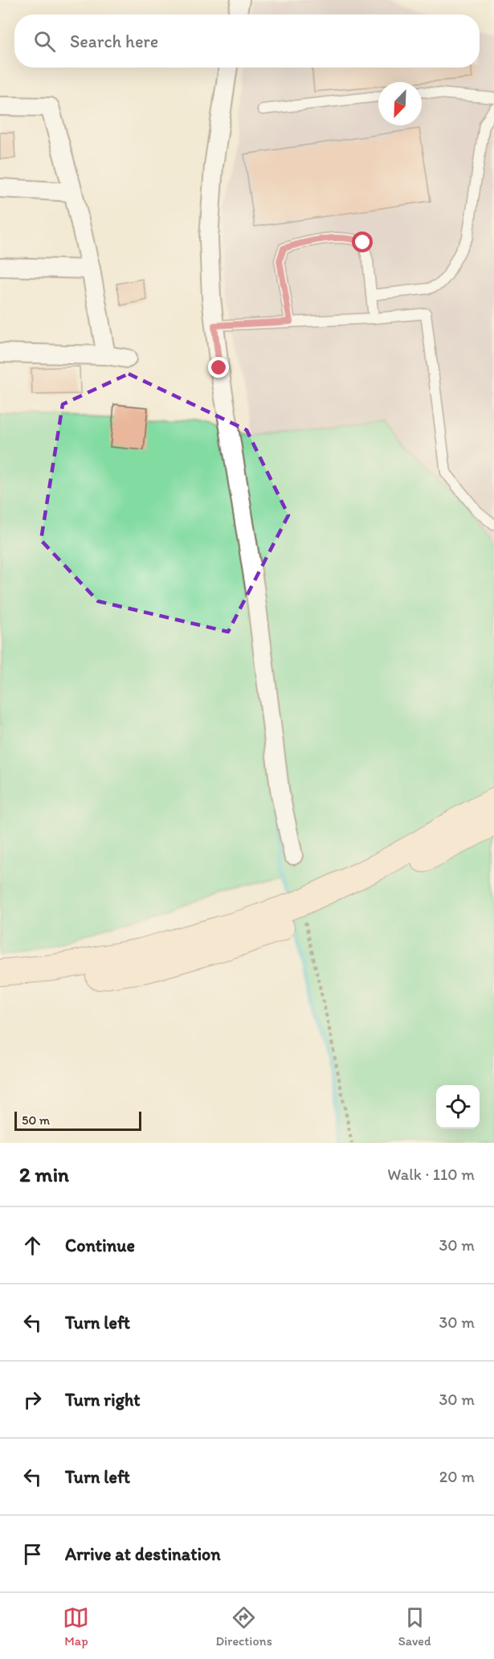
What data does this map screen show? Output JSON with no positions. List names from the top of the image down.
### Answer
{
  "scale_bar": "50 m",
  "north": "bottom left",
  "page": {
    "search": "Search here",
    "scale": "50 m",
    "heading": ["2 min", "Walk · 110 m"],
    "list": [
      ["Continue", "30 m"],
      ["Turn left", "30 m"],
      ["Turn right", "30 m"],
      ["Turn left", "20 m"],
      "Arrive at destination"
    ],
    "nav": ["Map", "Directions", "Saved"]
  }
}
